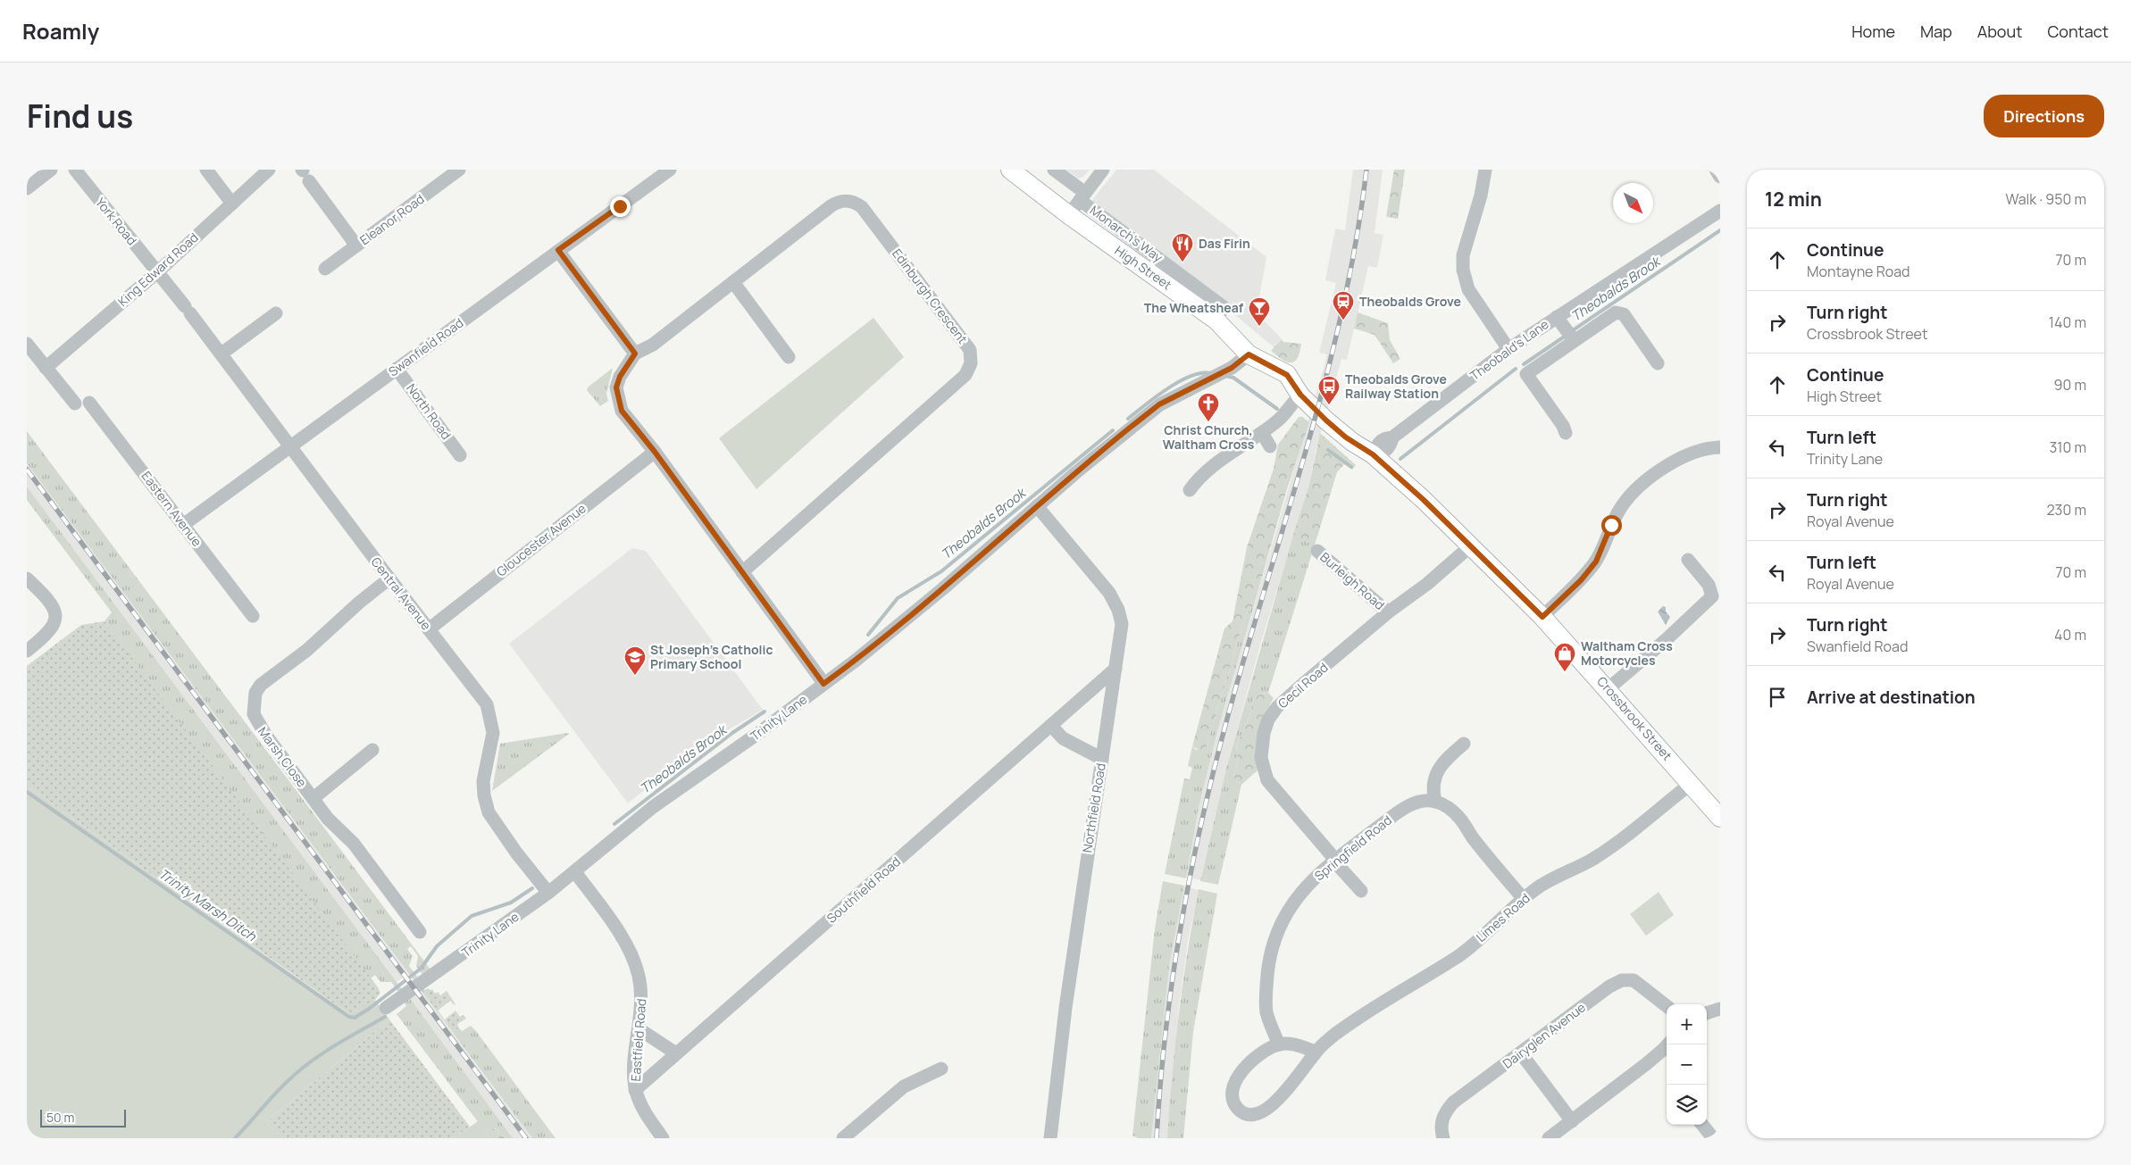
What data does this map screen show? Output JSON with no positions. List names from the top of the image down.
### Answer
{
  "streets": {
    "main road": ["High Street", "Crossbrook Street"],
    "street": [
      "Eleanor Road",
      "York Road",
      "Monarch's Way",
      "King Edward Road",
      "Edinburgh Crescent",
      "Swanfield Road",
      "Theobald's Lane",
      "North Road",
      "Eastern Avenue",
      "Gloucester Avenue",
      "Burleigh Road",
      "Central Avenue",
      "Cecil Road",
      "Trinity Lane",
      "Marsh Close",
      "Northfield Road",
      "Springfield Road",
      "Southfield Road",
      "Limes Road",
      "Dairyglen Avenue",
      "Eastfield Road"
    ]
  },
  "crossings": [
    ["York Road", "King Edward Road"],
    ["York Road", "Central Avenue"],
    ["Monarch's Way", "High Street"],
    ["High Street", "Theobald's Lane"],
    ["High Street", "Trinity Lane"],
    ["High Street", "Crossbrook Street"],
    ["King Edward Road", "Central Avenue"],
    ["Swanfield Road", "North Road"],
    ["Swanfield Road", "Eastern Avenue"],
    ["Swanfield Road", "Central Avenue"],
    ["Theobald's Lane", "Crossbrook Street"],
    ["Gloucester Avenue", "Central Avenue"],
    ["Burleigh Road", "Cecil Road"],
    ["Central Avenue", "Trinity Lane"],
    ["Central Avenue", "Marsh Close"],
    ["Cecil Road", "Crossbrook Street"],
    ["Cecil Road", "Springfield Road"],
    ["Trinity Lane", "Northfield Road"],
    ["Trinity Lane", "Eastfield Road"],
    ["Crossbrook Street", "Limes Road"],
    ["Northfield Road", "Southfield Road"],
    ["Springfield Road", "Limes Road"],
    ["Southfield Road", "Eastfield Road"]
  ],
  "water": ["Theobalds Brook", "Trinity Marsh Ditch"],
  "places": {
    "restaurant": ["Das Firin"],
    "station": ["Theobalds Grove"],
    "bar": ["The Wheatsheaf"],
    "bus stop": ["Theobalds Grove Railway Station"],
    "church": ["Christ Church, Waltham Cross"],
    "shop": ["Waltham Cross Motorcycles"],
    "school or university": ["St Joseph's Catholic Primary School"]
  },
  "scale_bar": "50 m",
  "north": "bottom right",
  "page": {
    "header": "Roamly",
    "nav": [
      "Home",
      "Map",
      "About",
      "Contact"
    ],
    "title": "Find us",
    "buttons": "Directions",
    "heading": ["12 min", "Walk · 950 m"],
    "list": [
      ["Continue", "Montayne Road", "70 m"],
      ["Turn right", "Crossbrook Street", "140 m"],
      ["Continue", "High Street", "90 m"],
      ["Turn left", "Trinity Lane", "310 m"],
      ["Turn right", "Royal Avenue", "230 m"],
      ["Turn left", "Royal Avenue", "70 m"],
      ["Turn right", "Swanfield Road", "40 m"],
      "Arrive at destination"
    ],
    "map_buttons": ["+", "−"],
    "scale": "50 m"
  }
}
